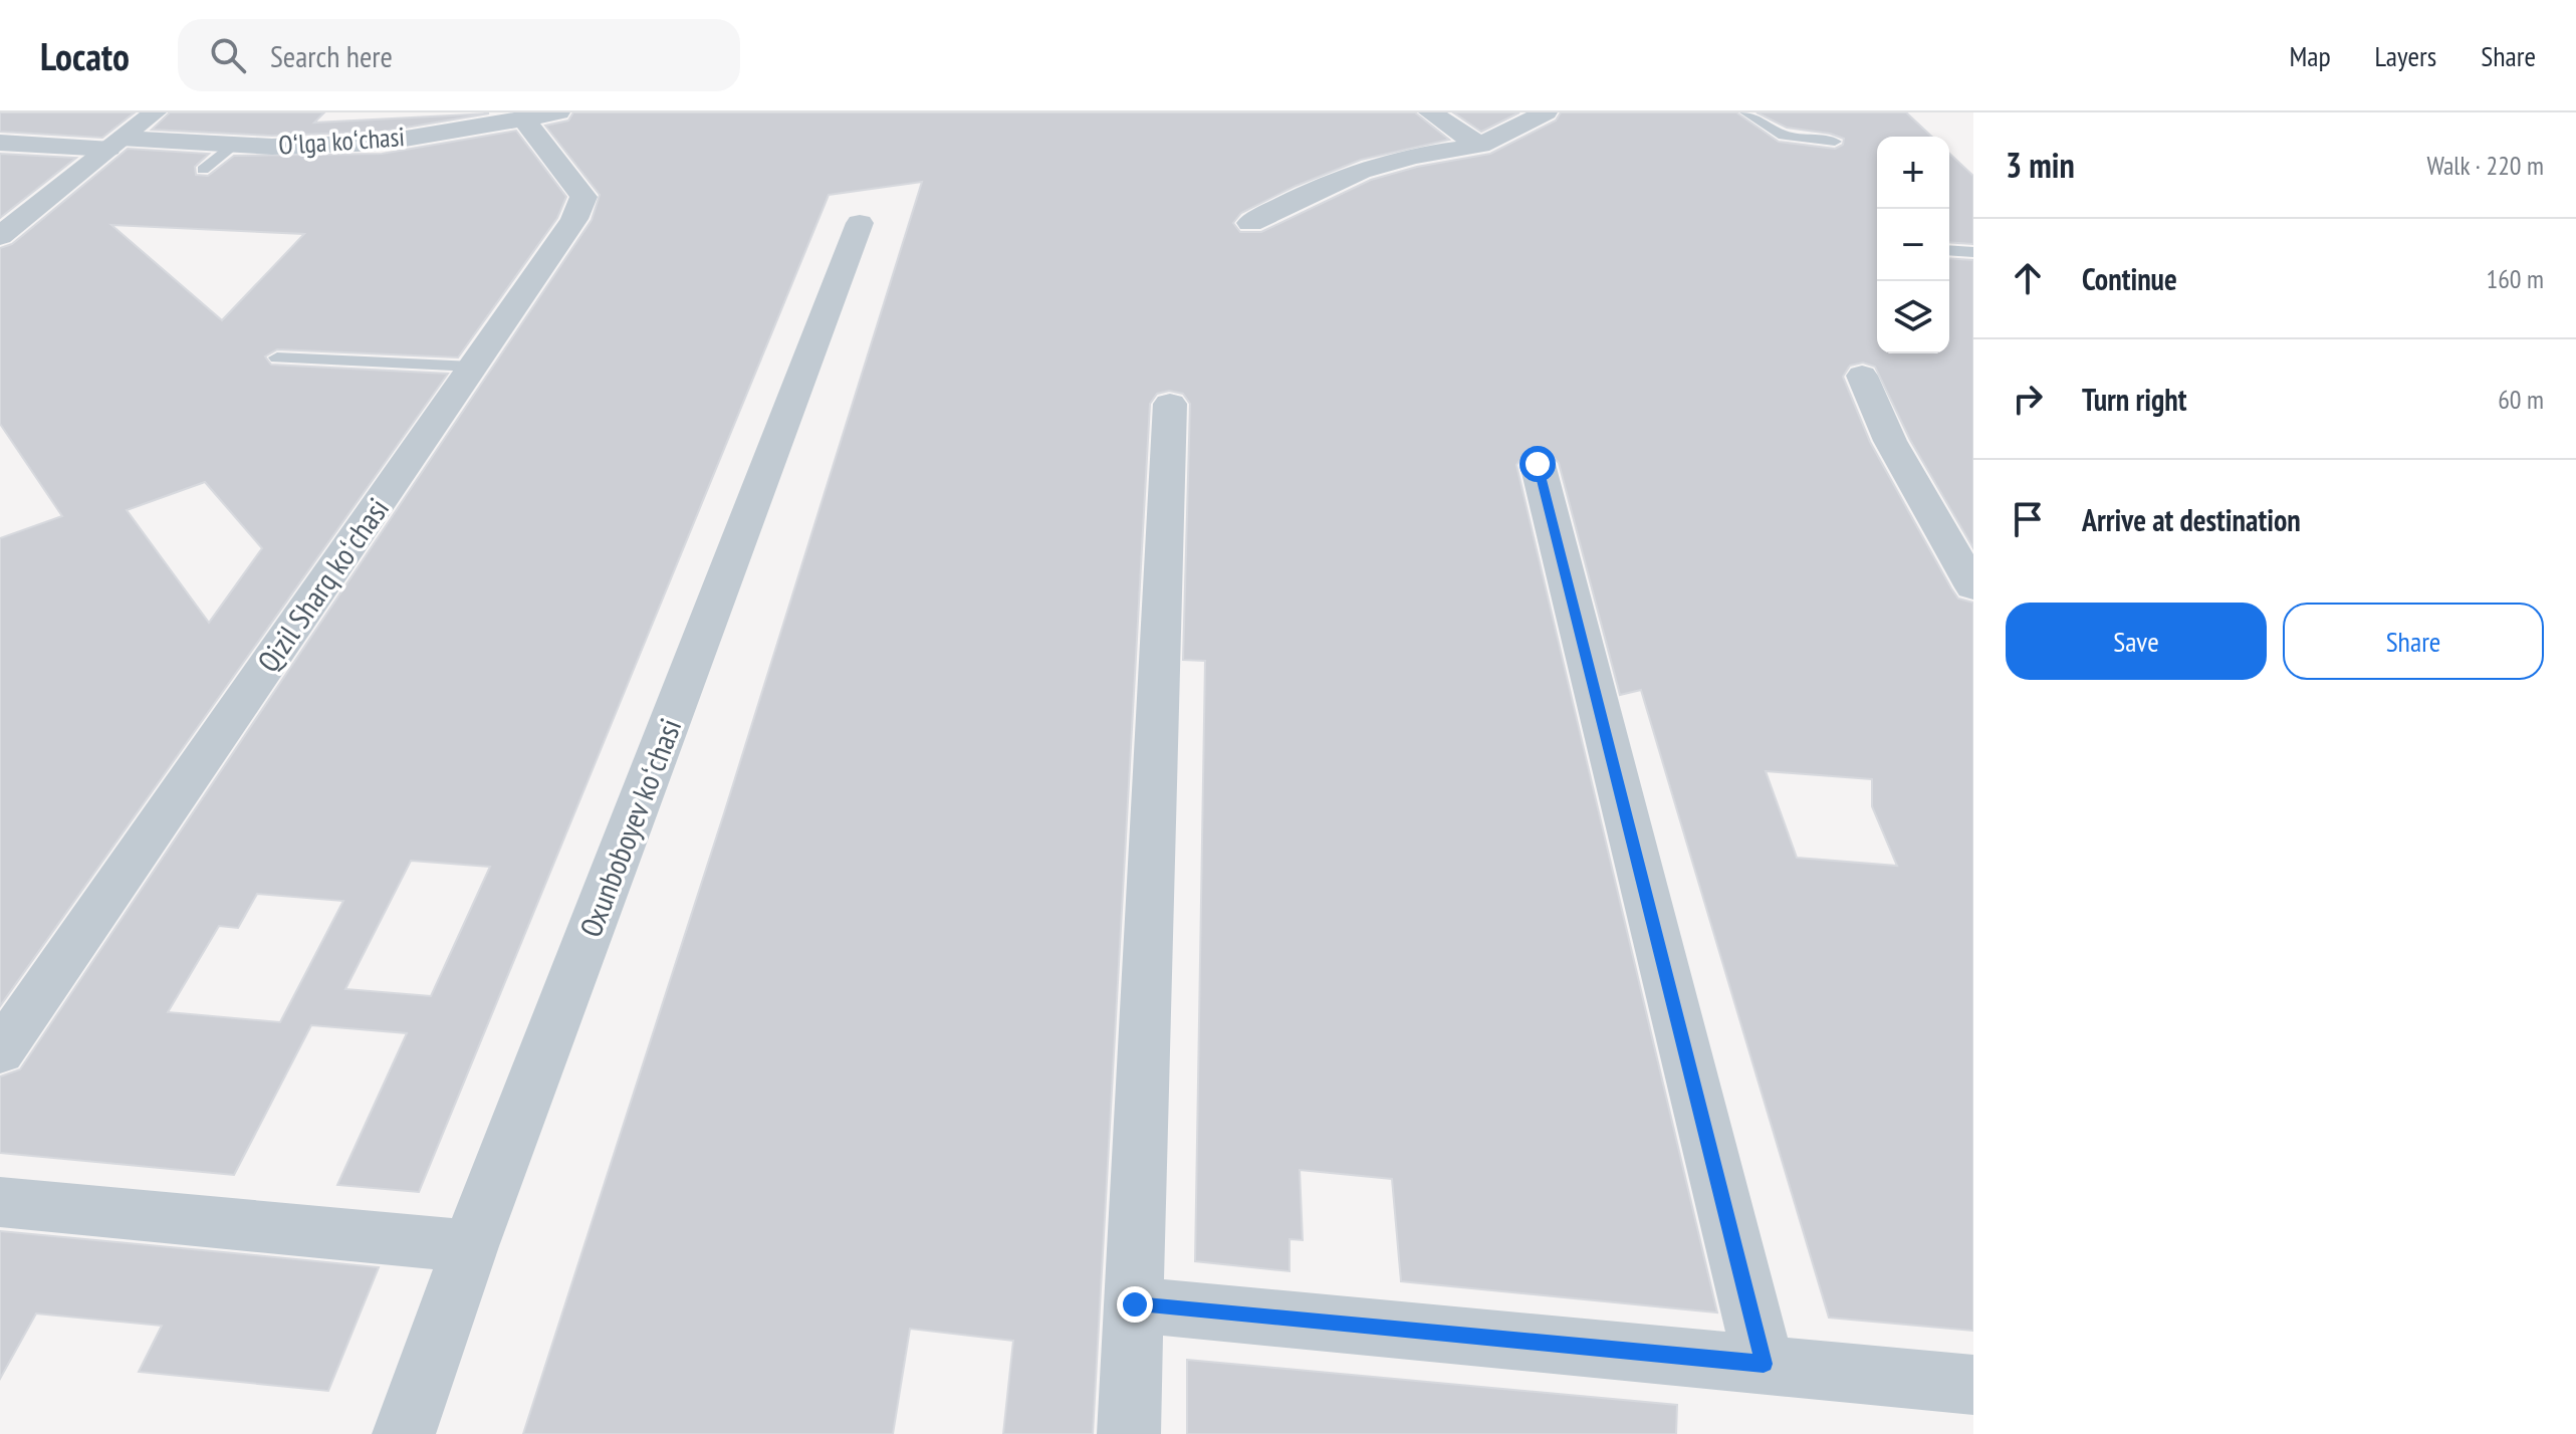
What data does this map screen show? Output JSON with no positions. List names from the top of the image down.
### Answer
{
  "streets": {
    "street": ["Oʻlga koʻchasi", "Qizil Sharq koʻchasi", "Oxunboboyev koʻchasi"]
  },
  "crossings": [
    ["Oʻlga koʻchasi", "Qizil Sharq koʻchasi"]
  ],
  "page": {
    "header": "Locato",
    "search": "Search here",
    "nav": ["Map", "Layers", "Share"],
    "heading": ["3 min", "Walk · 220 m"],
    "map_buttons": ["+", "−"],
    "list": [
      ["Continue", "160 m"],
      ["Turn right", "60 m"],
      "Arrive at destination"
    ],
    "buttons": ["Save", "Share"]
  }
}
